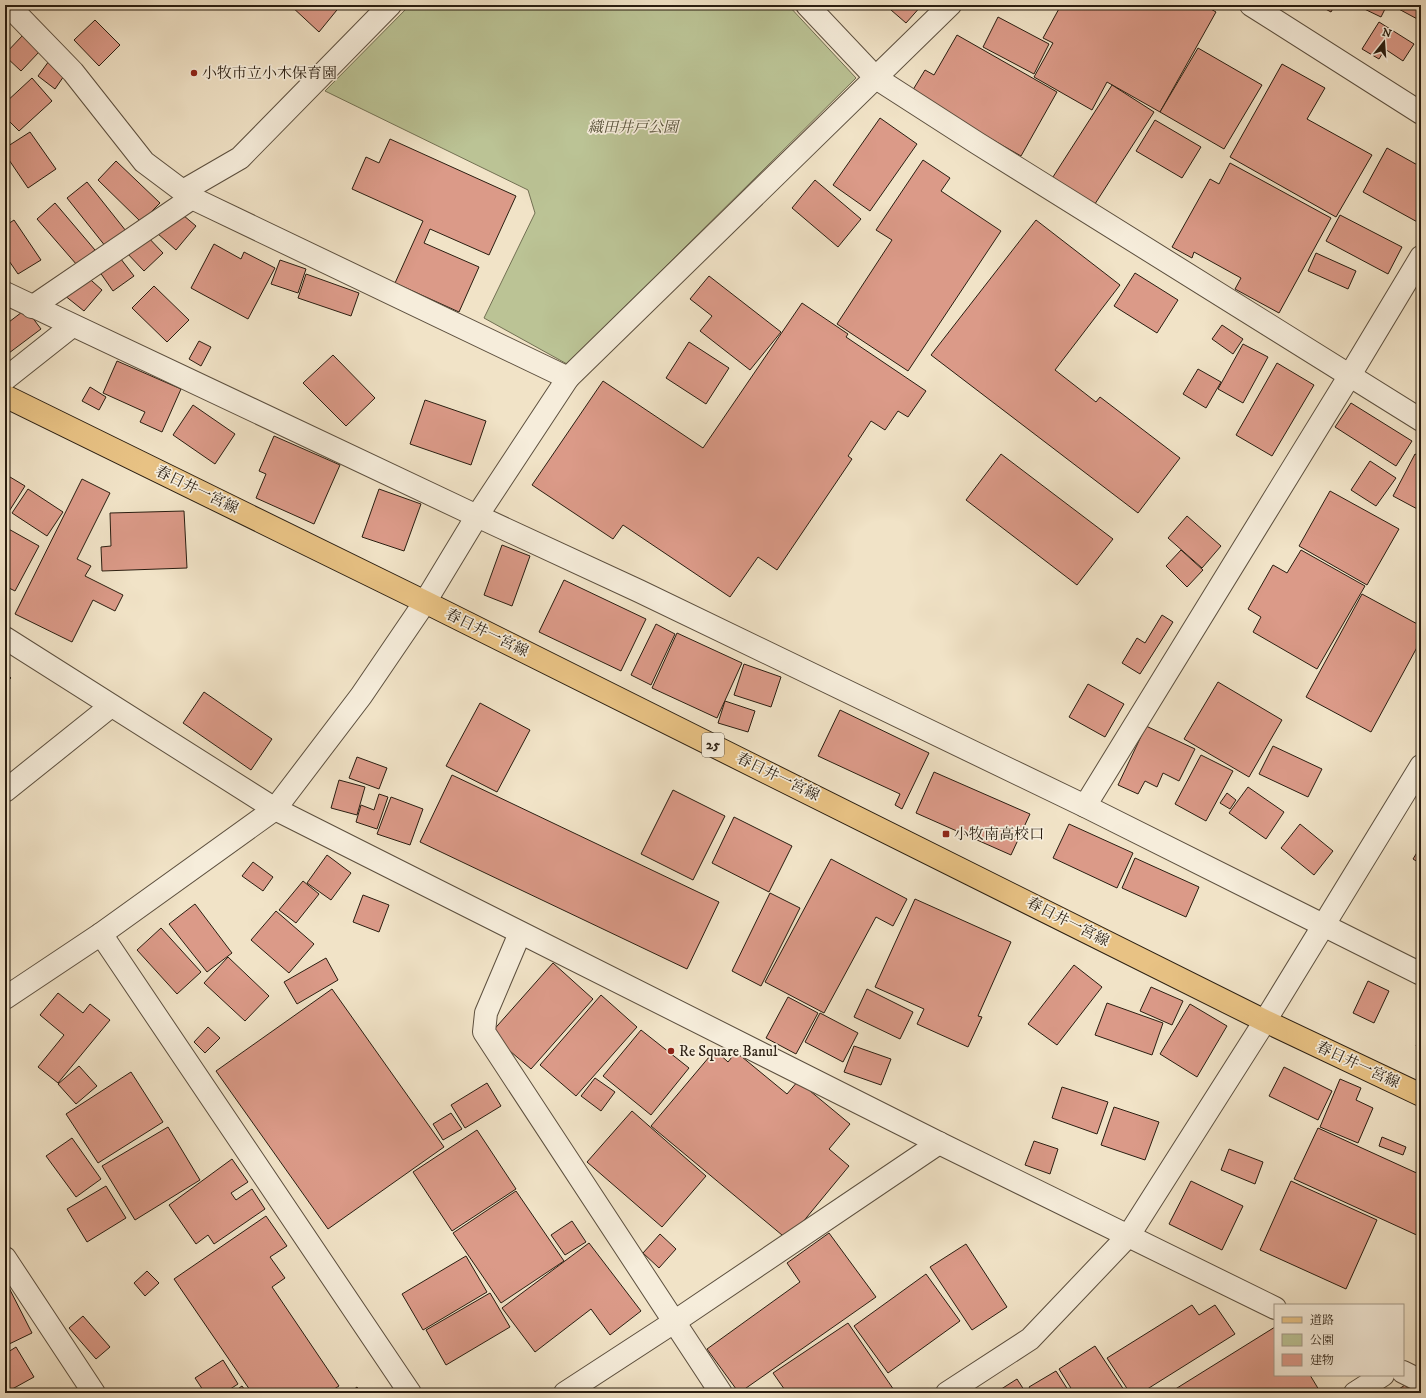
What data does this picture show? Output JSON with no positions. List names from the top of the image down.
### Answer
{
  "streets": {
    "main road": ["春日井一宮線", "25"]
  },
  "parks": ["織田井戸公園"],
  "places": {
    "other": ["小牧市立小木保育園", "Re Square Banul"],
    "transit": ["小牧南高校口"]
  },
  "legend": ["道路", "公園", "建物"],
  "north": "top"
}
